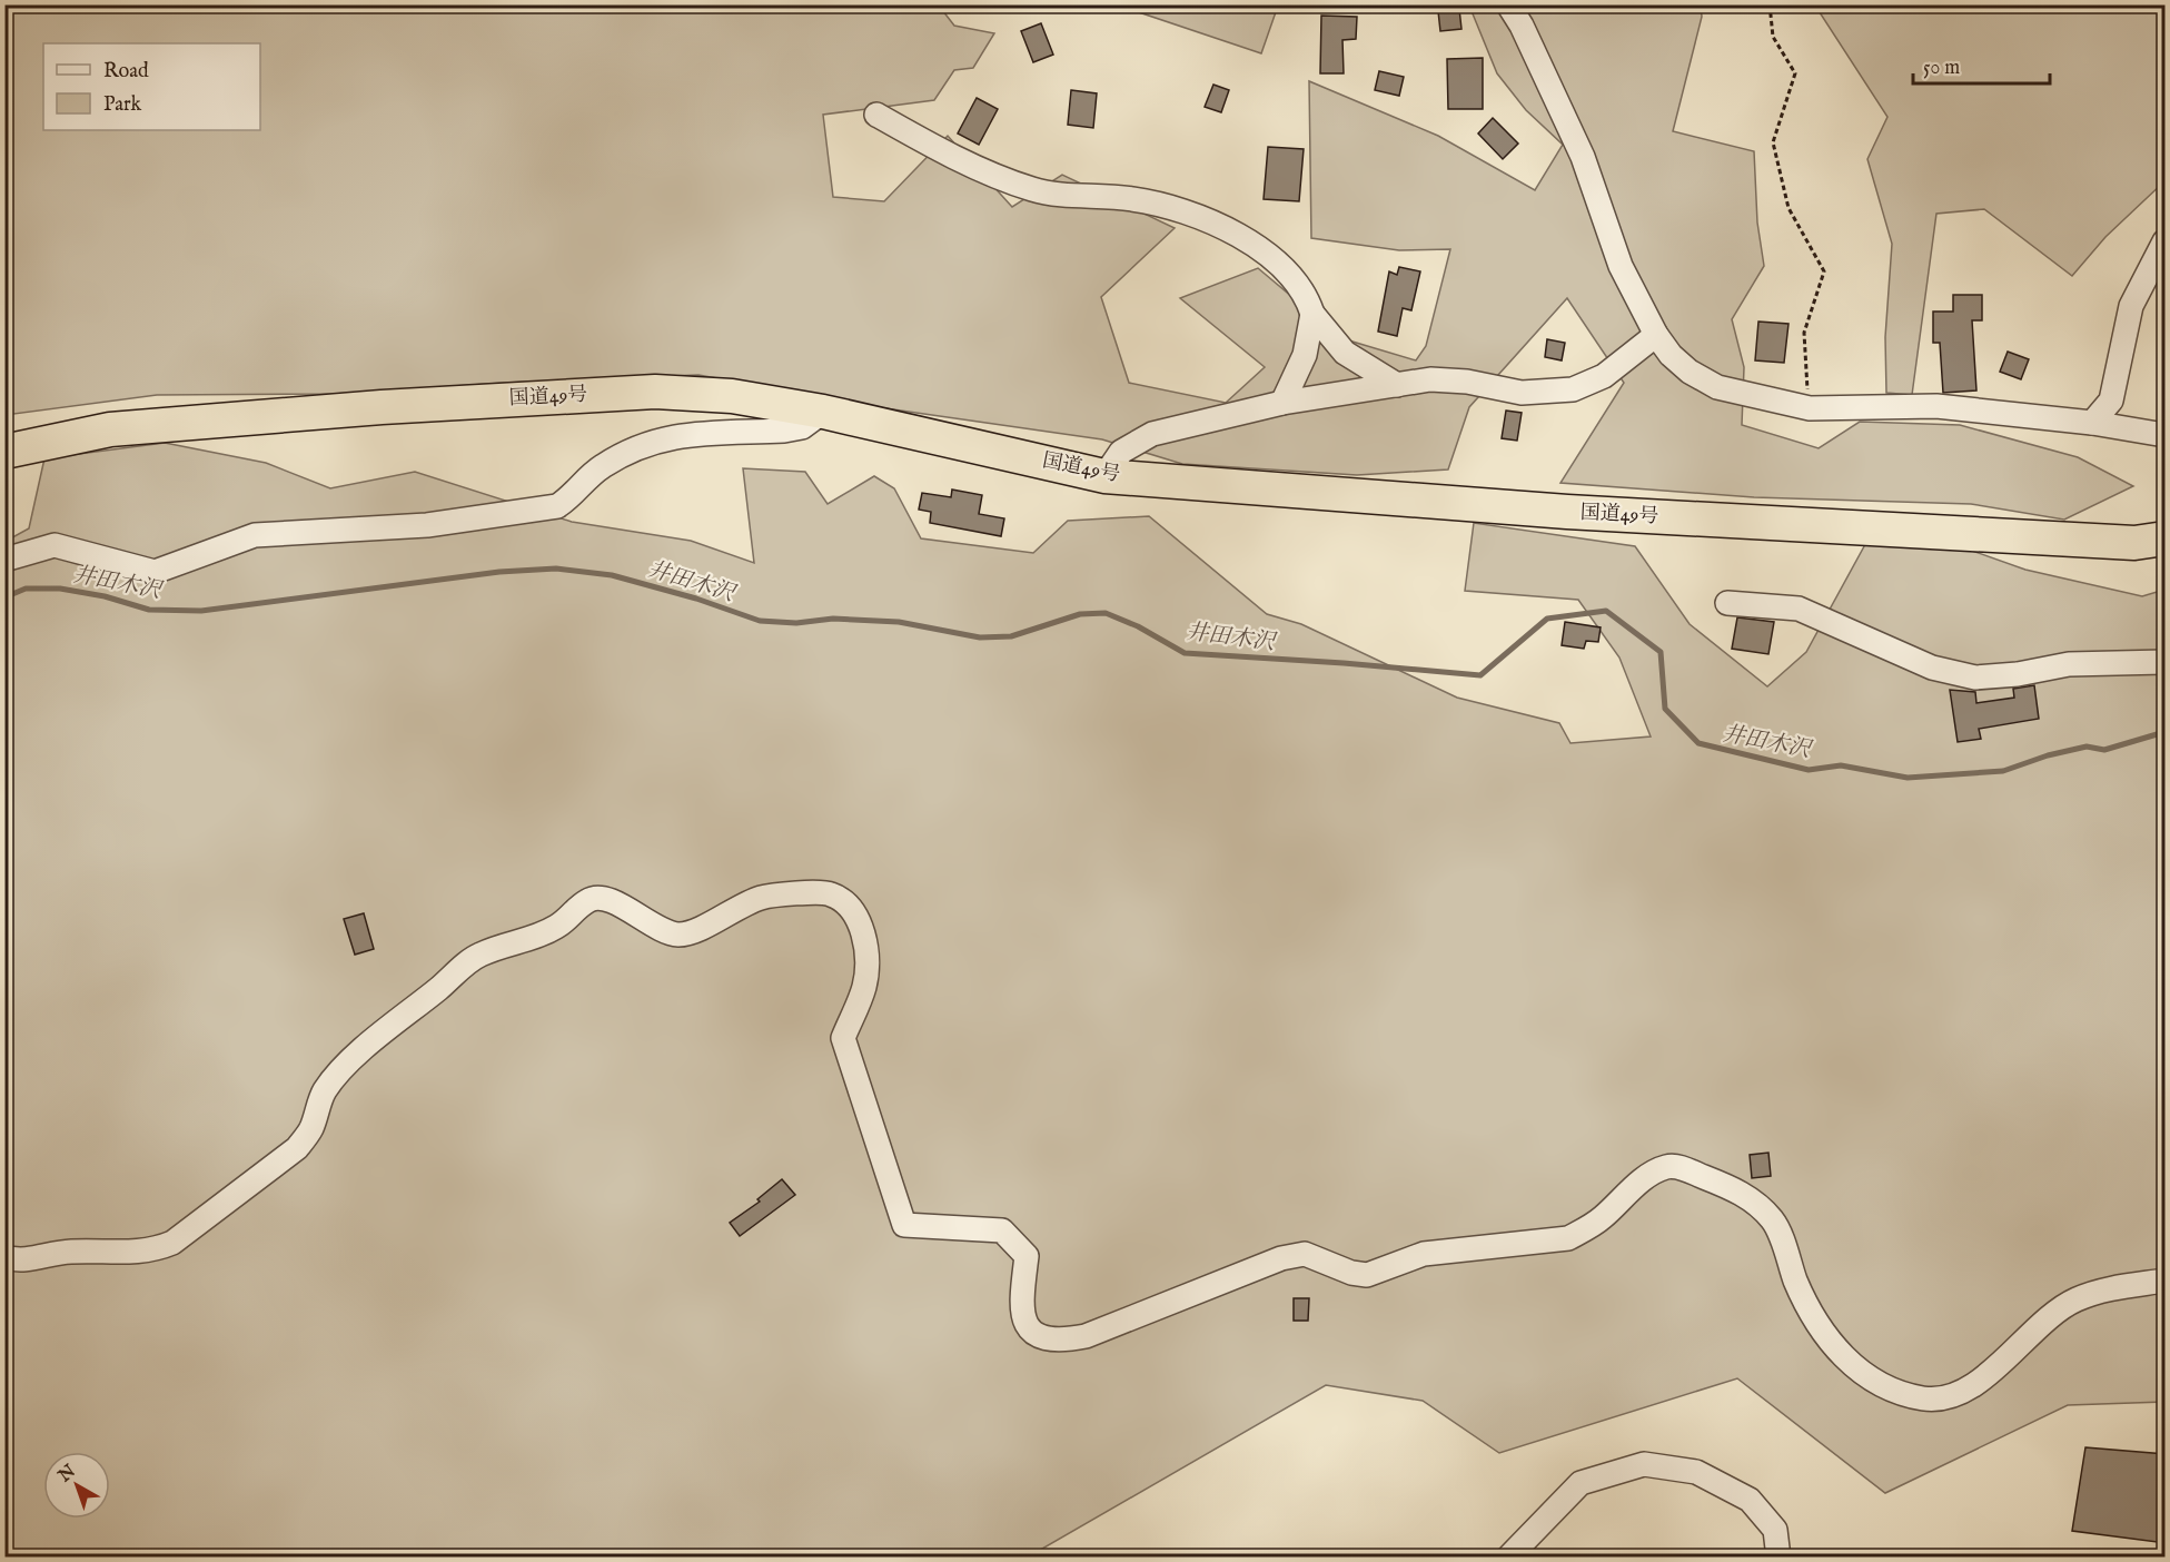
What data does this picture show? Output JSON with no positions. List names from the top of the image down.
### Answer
{
  "streets": {
    "highway": ["国道49号"]
  },
  "water": ["井田木沢"],
  "legend": ["Road", "Park"],
  "scale_bar": "50 m",
  "north": "top left"
}
